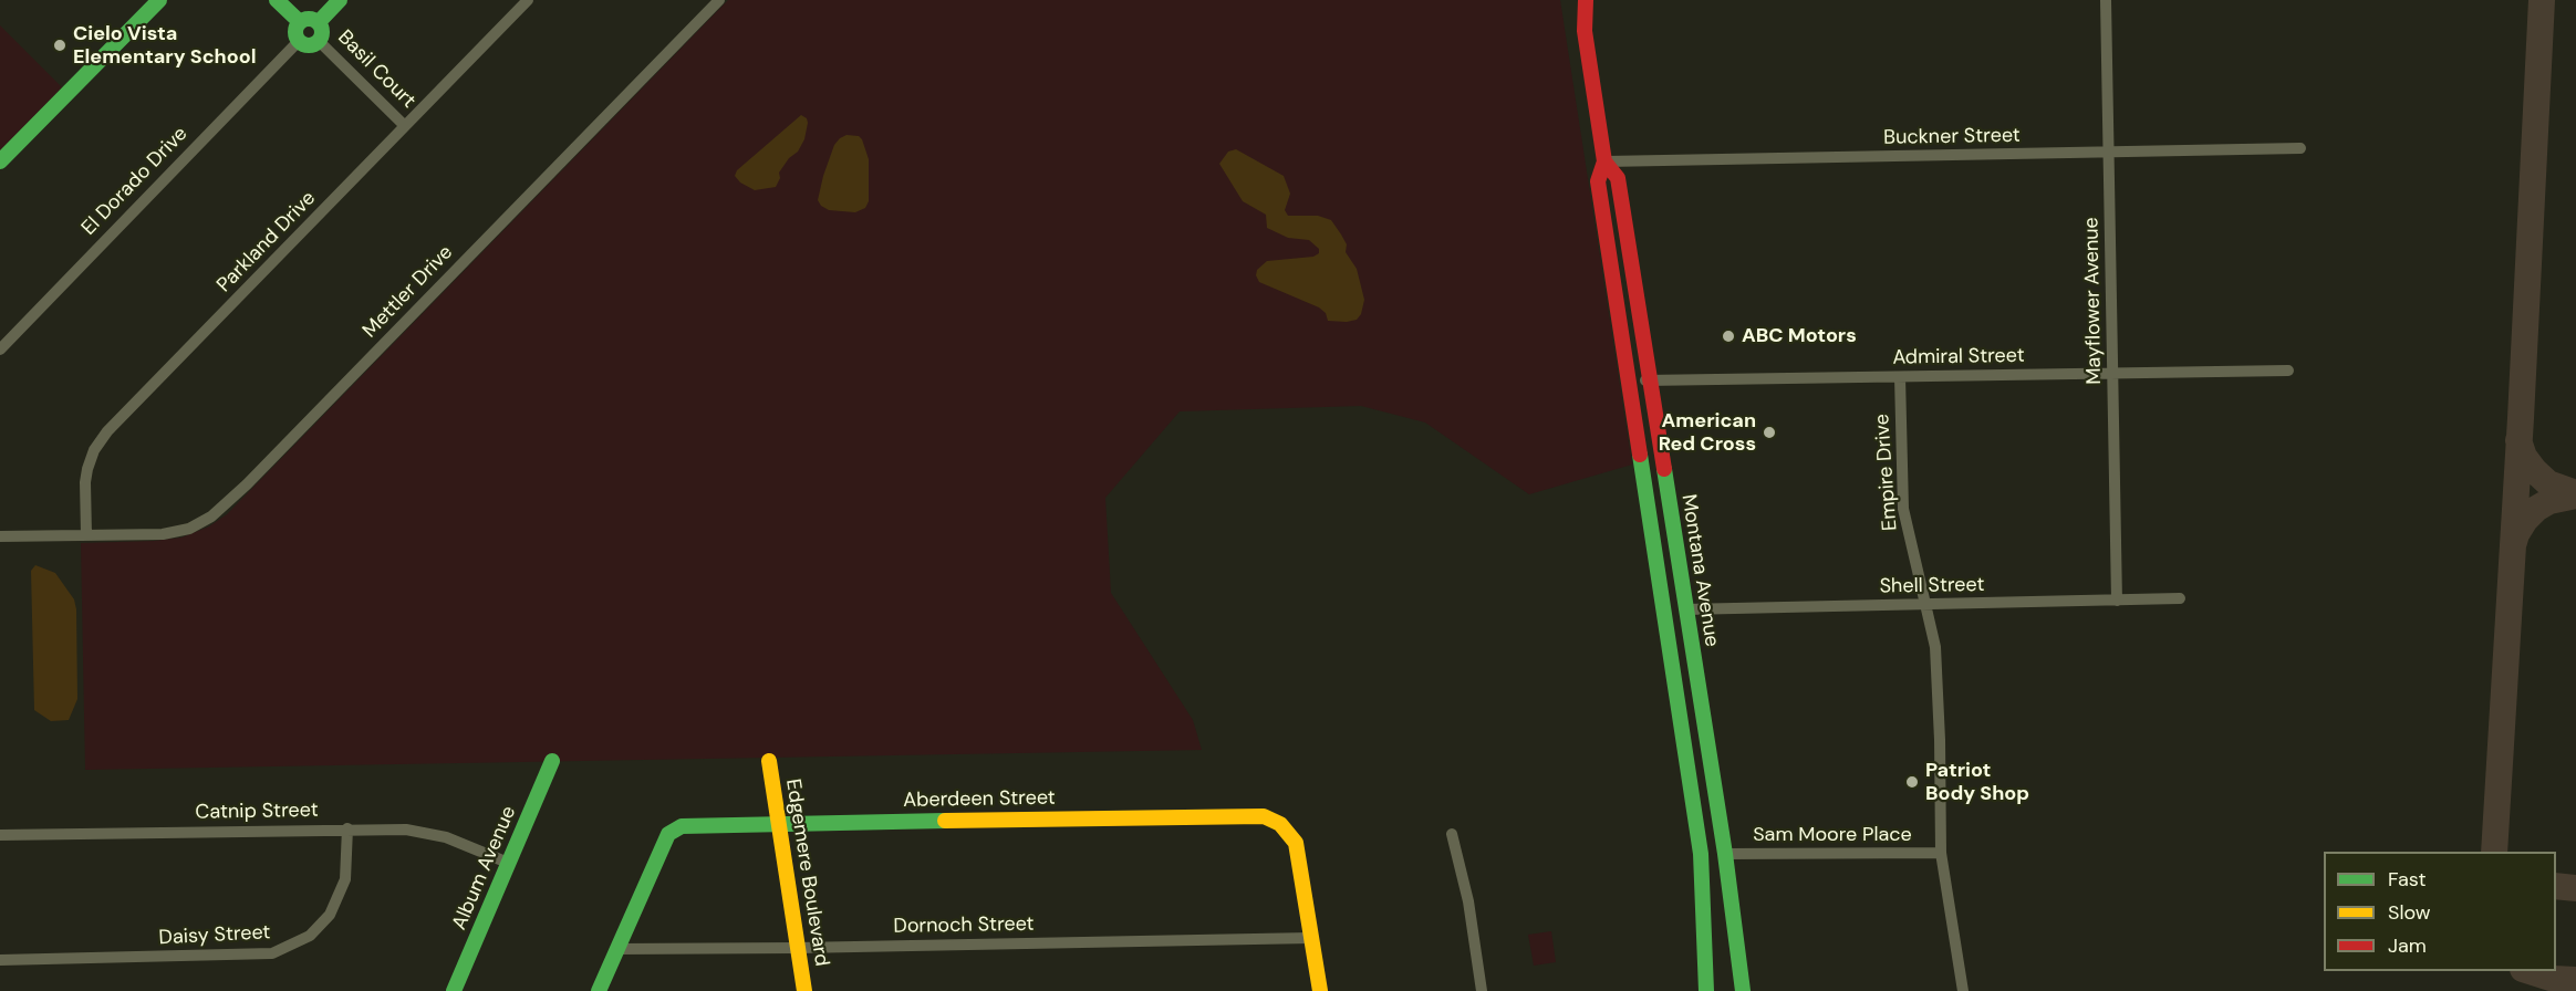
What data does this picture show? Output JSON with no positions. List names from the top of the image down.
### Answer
{
  "streets": {
    "main road": [
      "Montana Avenue",
      "Aberdeen Street",
      "Album Avenue",
      "Edgemere Boulevard"
    ],
    "street": [
      "Basil Court",
      "Buckner Street",
      "El Dorado Drive",
      "Parkland Drive",
      "Mettler Drive",
      "Mayflower Avenue",
      "Admiral Street",
      "Empire Drive",
      "Shell Street",
      "Catnip Street",
      "Sam Moore Place",
      "Dornoch Street",
      "Daisy Street"
    ]
  },
  "crossings": [
    ["Basil Court", "El Dorado Drive"],
    ["Basil Court", "Parkland Drive"],
    ["Buckner Street", "Mayflower Avenue"],
    ["Buckner Street", "Montana Avenue"],
    ["Parkland Drive", "Mettler Drive"],
    ["Mayflower Avenue", "Admiral Street"],
    ["Mayflower Avenue", "Shell Street"],
    ["Admiral Street", "Empire Drive"],
    ["Admiral Street", "Montana Avenue"],
    ["Empire Drive", "Shell Street"],
    ["Empire Drive", "Sam Moore Place"],
    ["Montana Avenue", "Shell Street"],
    ["Montana Avenue", "Sam Moore Place"],
    ["Aberdeen Street", "Edgemere Boulevard"],
    ["Aberdeen Street", "Dornoch Street"],
    ["Catnip Street", "Album Avenue"],
    ["Catnip Street", "Daisy Street"],
    ["Edgemere Boulevard", "Dornoch Street"]
  ],
  "places": [
    "Cielo Vista Elementary School",
    "ABC Motors",
    "American Red Cross",
    "Patriot Body Shop"
  ],
  "legend": ["Fast", "Slow", "Jam"]
}
